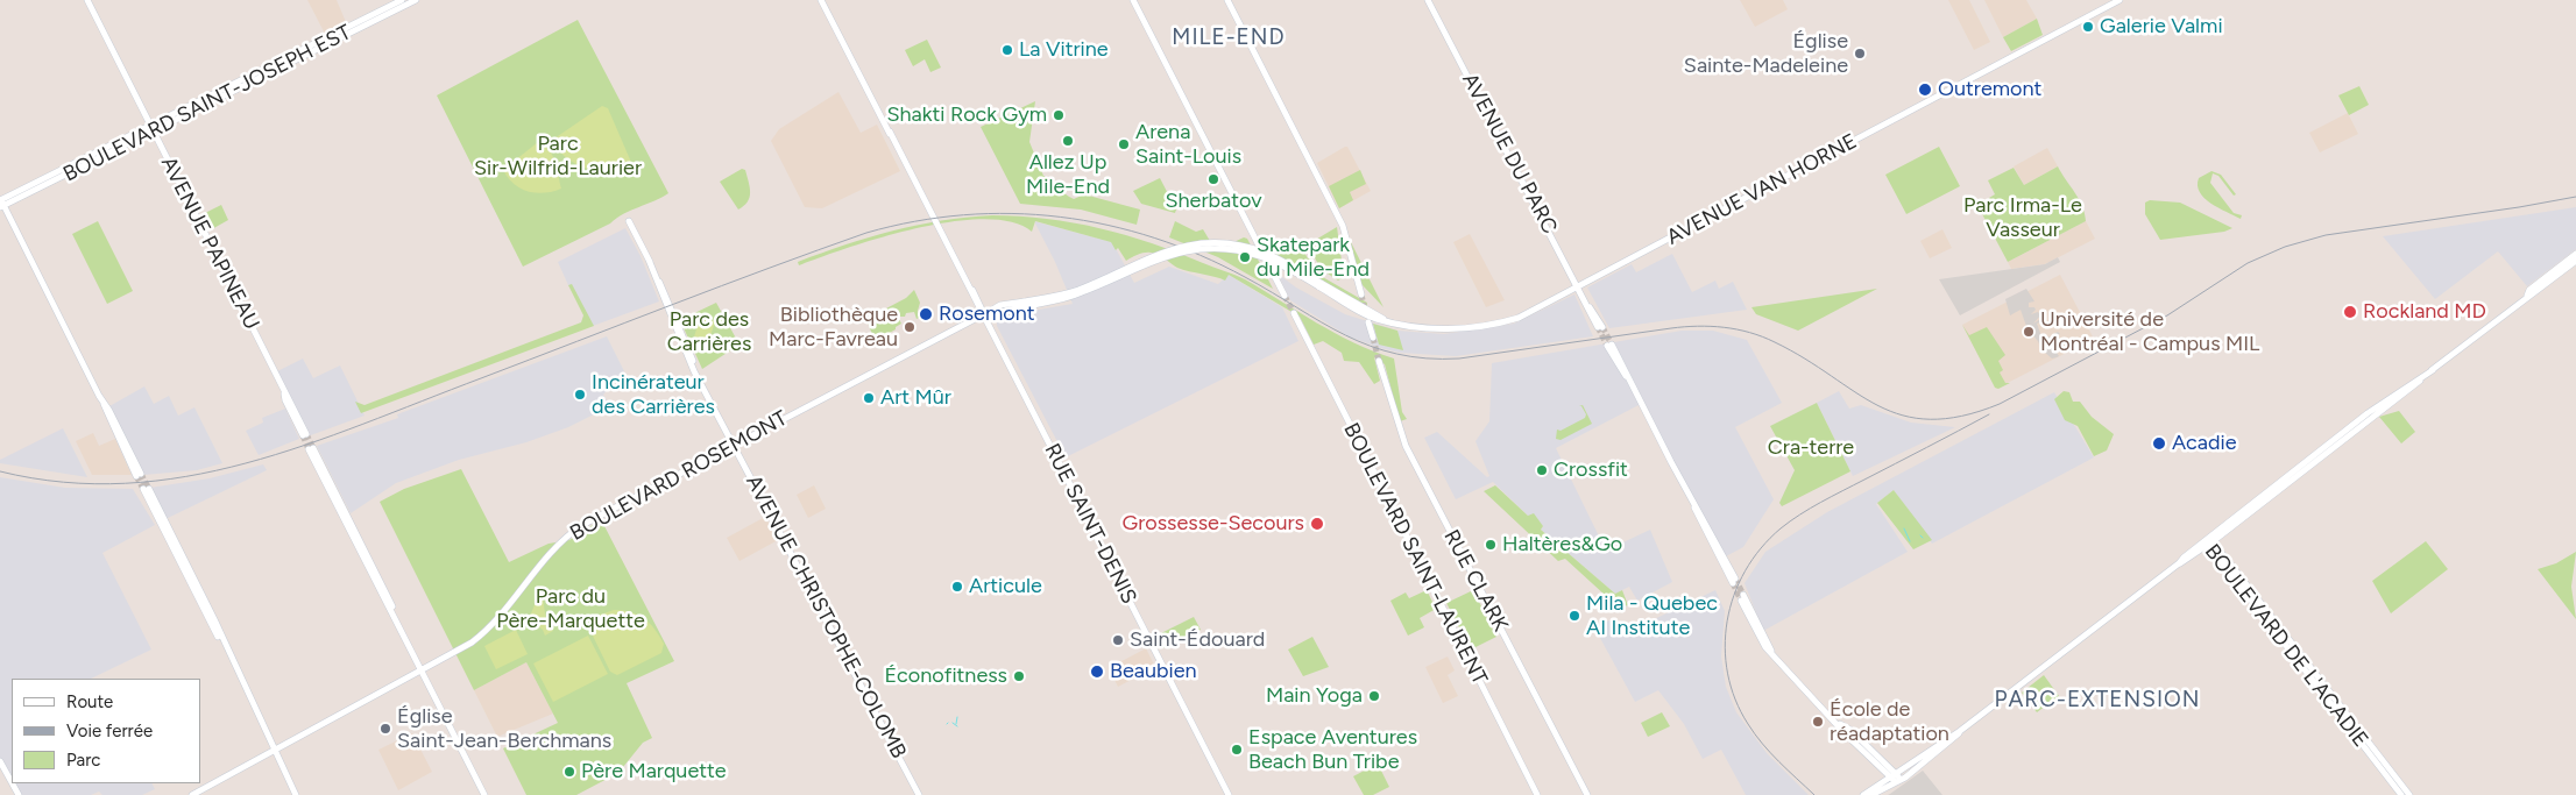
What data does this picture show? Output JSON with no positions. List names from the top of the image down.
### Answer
{
  "streets": {
    "main road": [
      "BOULEVARD SAINT-JOSEPH EST",
      "AVENUE DU PARC",
      "AVENUE VAN HORNE",
      "AVENUE PAPINEAU",
      "BOULEVARD ROSEMONT",
      "RUE SAINT-DENIS",
      "BOULEVARD SAINT-LAURENT",
      "RUE CLARK",
      "AVENUE CHRISTOPHE-COLOMB",
      "BOULEVARD DE L'ACADIE"
    ]
  },
  "crossings": [
    ["BOULEVARD SAINT-JOSEPH EST", "AVENUE PAPINEAU"],
    ["AVENUE DU PARC", "AVENUE VAN HORNE"],
    ["AVENUE VAN HORNE", "BOULEVARD ROSEMONT"],
    ["BOULEVARD ROSEMONT", "RUE SAINT-DENIS"],
    ["BOULEVARD ROSEMONT", "AVENUE CHRISTOPHE-COLOMB"]
  ],
  "districts": ["MILE-END", "PARC-EXTENSION"],
  "parks": [
    "Parc Sir-Wilfrid-Laurier",
    "Parc Irma-Le Vasseur",
    "Parc des Carrières",
    "Cra-terre",
    "Parc du Père-Marquette"
  ],
  "places": [
    "Galerie Valmi",
    "La Vitrine",
    "Église Sainte-Madeleine",
    "Outremont",
    "Shakti Rock Gym",
    "Allez Up Mile-End",
    "Arena Saint-Louis",
    "Sherbatov",
    "Skatepark du Mile-End",
    "Rockland MD",
    "Rosemont",
    "Bibliothèque Marc-Favreau",
    "Université de Montréal - Campus MIL",
    "Incinérateur des Carrières",
    "Art Mûr",
    "Acadie",
    "Crossfit",
    "Grossesse-Secours",
    "Haltères&Go",
    "Articule",
    "Mila - Quebec AI Institute",
    "Saint-Édouard",
    "Beaubien",
    "Éconofitness",
    "Main Yoga",
    "École de réadaptation",
    "Église Saint-Jean-Berchmans",
    "Espace Aventures Beach Bun Tribe",
    "Père Marquette"
  ],
  "legend": ["Route", "Voie ferrée", "Parc"]
}
